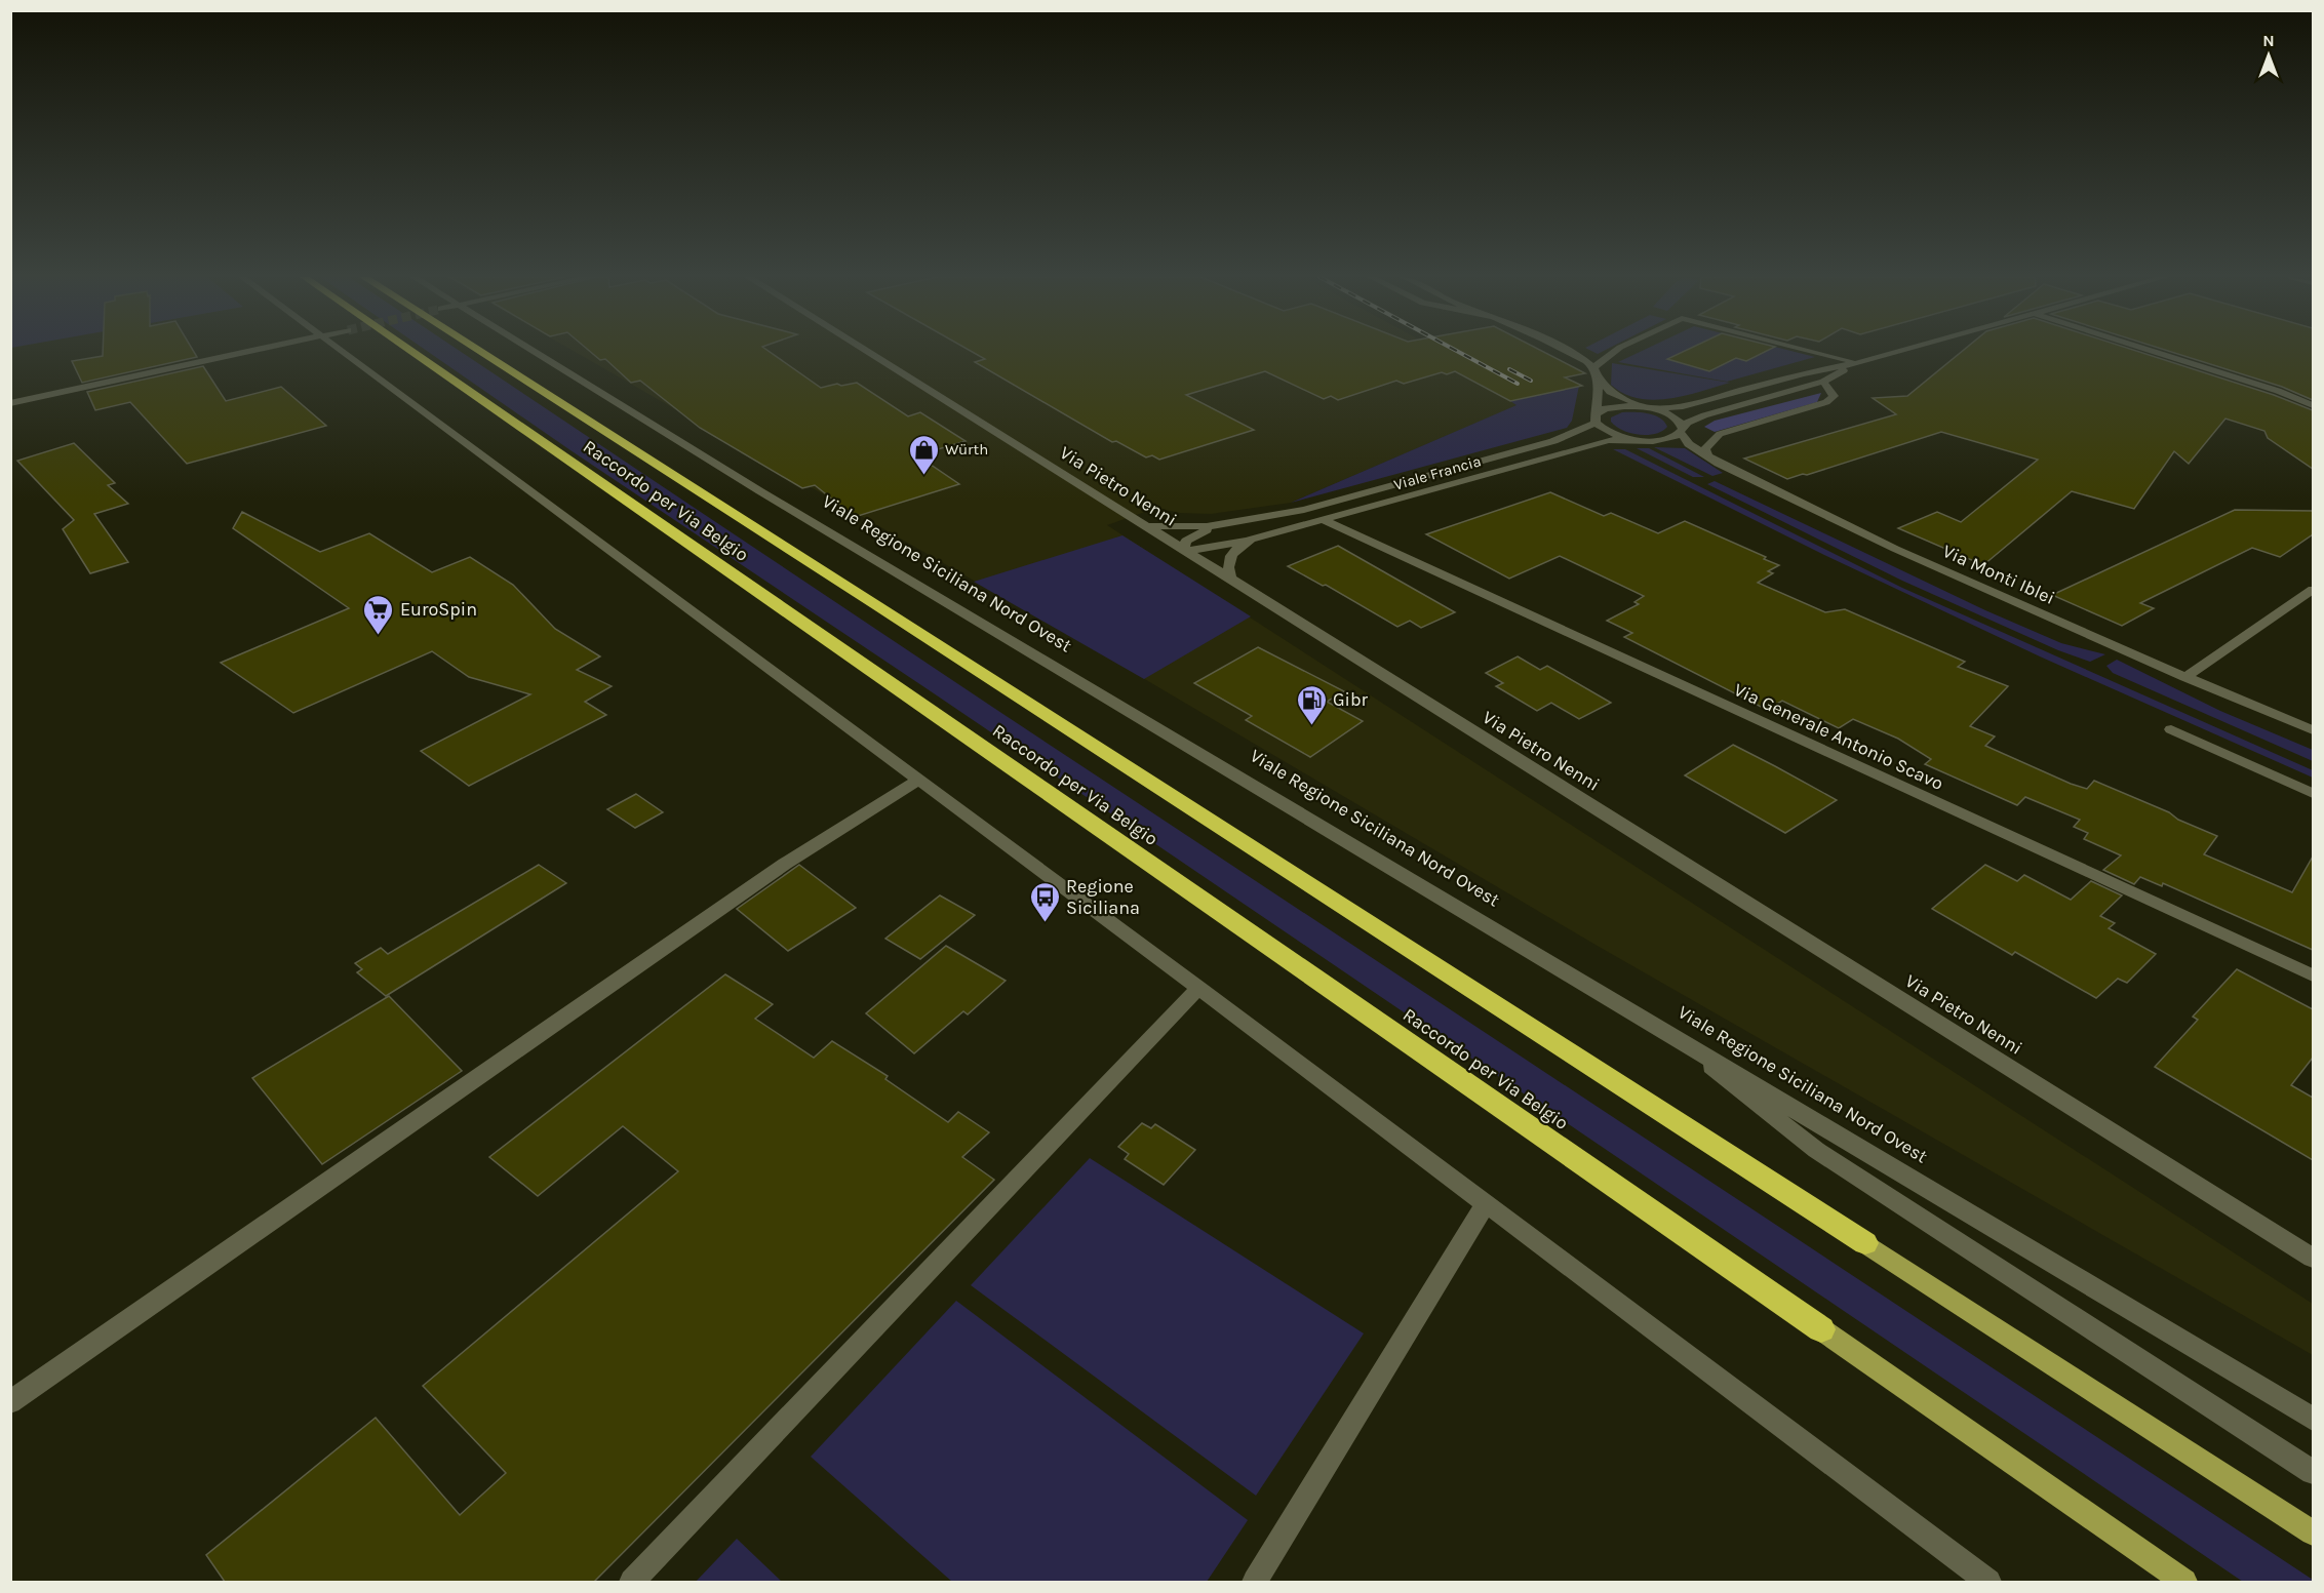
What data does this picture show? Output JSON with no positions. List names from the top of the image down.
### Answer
{
  "streets": {
    "highway": ["Raccordo per Via Belgio"],
    "street": [
      "Viale Francia",
      "Via Pietro Nenni",
      "Viale Regione Siciliana Nord Ovest",
      "Via Monti Iblei",
      "Via Generale Antonio Scavo"
    ]
  },
  "crossings": [
    ["Viale Francia", "Via Pietro Nenni"],
    ["Viale Francia", "Via Monti Iblei"],
    ["Viale Francia", "Via Generale Antonio Scavo"]
  ],
  "places": {
    "shop": ["Würth"],
    "supermarket": ["EuroSpin"],
    "fuel station": ["Gibr"],
    "bus stop": ["Regione Siciliana"]
  },
  "north": "top"
}
